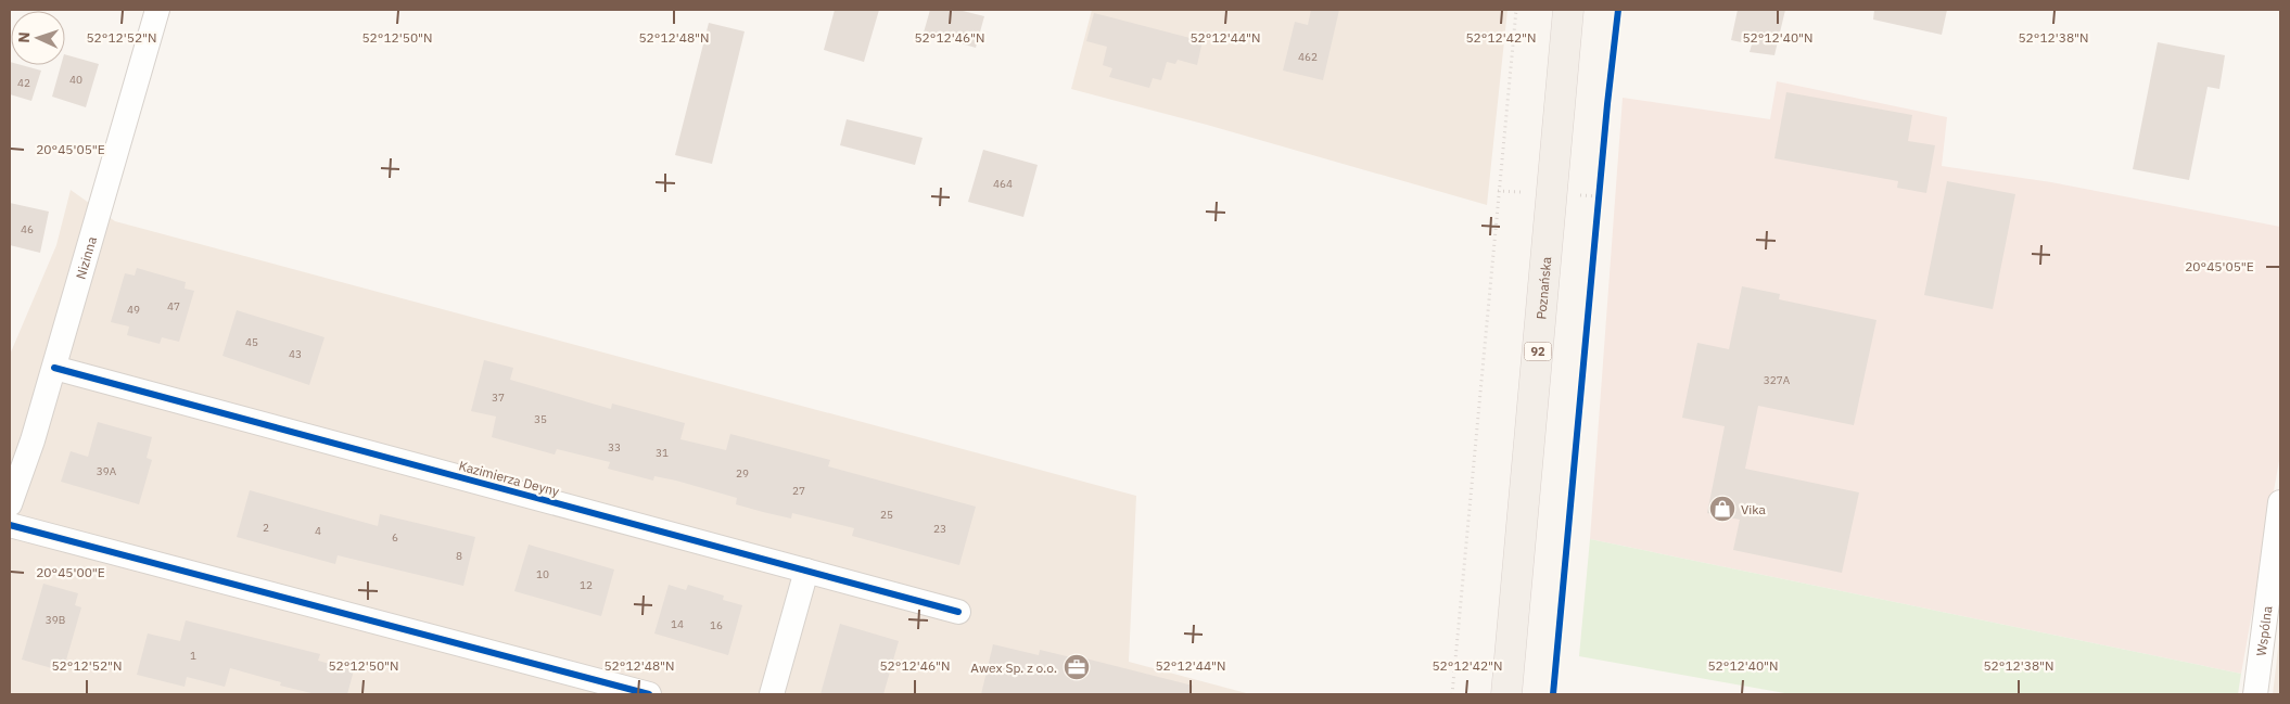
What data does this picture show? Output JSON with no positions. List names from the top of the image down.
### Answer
{
  "streets": {
    "main road": ["Poznańska", "92"],
    "street": ["Nizinna", "Kazimierza Deyny", "Wspólna"]
  },
  "crossings": [
    ["Nizinna", "Kazimierza Deyny"]
  ],
  "places": {
    "shop": ["Vika"],
    "office": ["Awex Sp. z o.o."]
  },
  "house_numbers": [
    "462",
    "40",
    "42",
    "464",
    "46",
    "47",
    "49",
    "45",
    "43",
    "327A",
    "37",
    "35",
    "33",
    "31",
    "39A",
    "29",
    "27",
    "25",
    "2",
    "23",
    "4",
    "6",
    "8",
    "10",
    "12",
    "39B",
    "14",
    "16",
    "1"
  ],
  "north": "left",
  "coordinates": [
    "52°12'52\"N",
    "52°12'50\"N",
    "52°12'48\"N",
    "52°12'46\"N",
    "52°12'44\"N",
    "52°12'42\"N",
    "52°12'40\"N",
    "52°12'38\"N",
    "20°45'05\"E",
    "20°45'00\"E"
  ]
}
